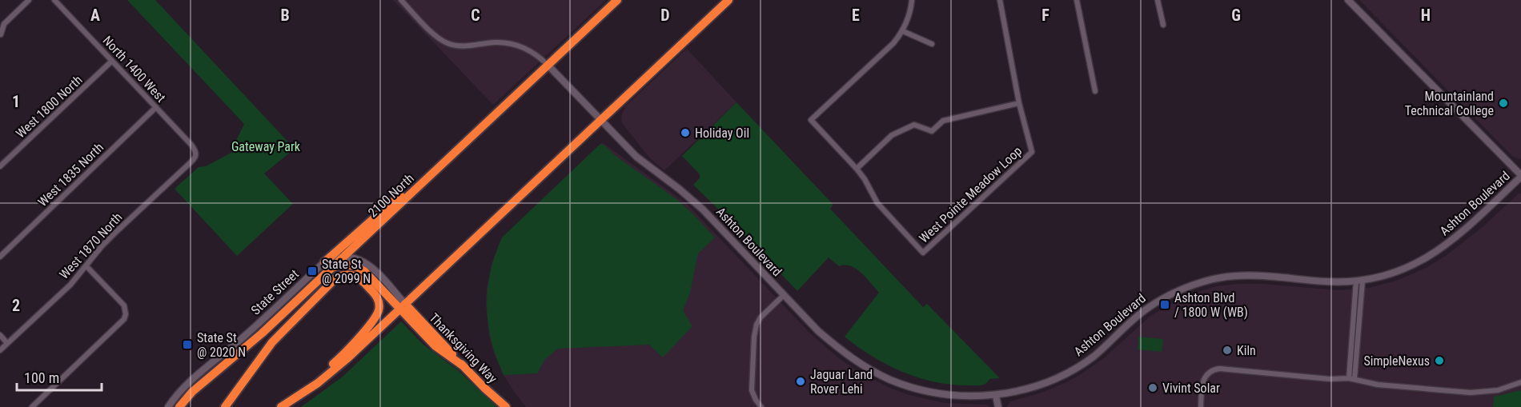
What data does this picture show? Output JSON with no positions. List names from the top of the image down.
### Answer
{
  "streets": {
    "highway": ["2100 North", "Thanksgiving Way"],
    "street": [
      "North 1400 West",
      "West 1800 North",
      "West 1835 North",
      "West Pointe Meadow Loop",
      "Ashton Boulevard",
      "West 1870 North",
      "State Street"
    ]
  },
  "crossings": [
    ["North 1400 West", "West 1800 North"],
    ["North 1400 West", "West 1835 North"],
    ["North 1400 West", "West 1870 North"],
    ["2100 North", "Ashton Boulevard"],
    ["2100 North", "State Street"],
    ["2100 North", "Thanksgiving Way"],
    ["State Street", "Thanksgiving Way"]
  ],
  "parks": ["Gateway Park"],
  "places": {
    "other": [
      "Mountainland Technical College",
      "Holiday Oil",
      "Kiln",
      "SimpleNexus",
      "Jaguar Land Rover Lehi",
      "Vivint Solar"
    ],
    "transit": ["State St @ 2099 N", "Ashton Blvd / 1800 W (WB)", "State St @ 2020 N"]
  },
  "scale_bar": "100 m",
  "grid": {
    "columns": [
      "A",
      "B",
      "C",
      "D",
      "E",
      "F",
      "G",
      "H"
    ],
    "rows": ["1", "2"]
  }
}
